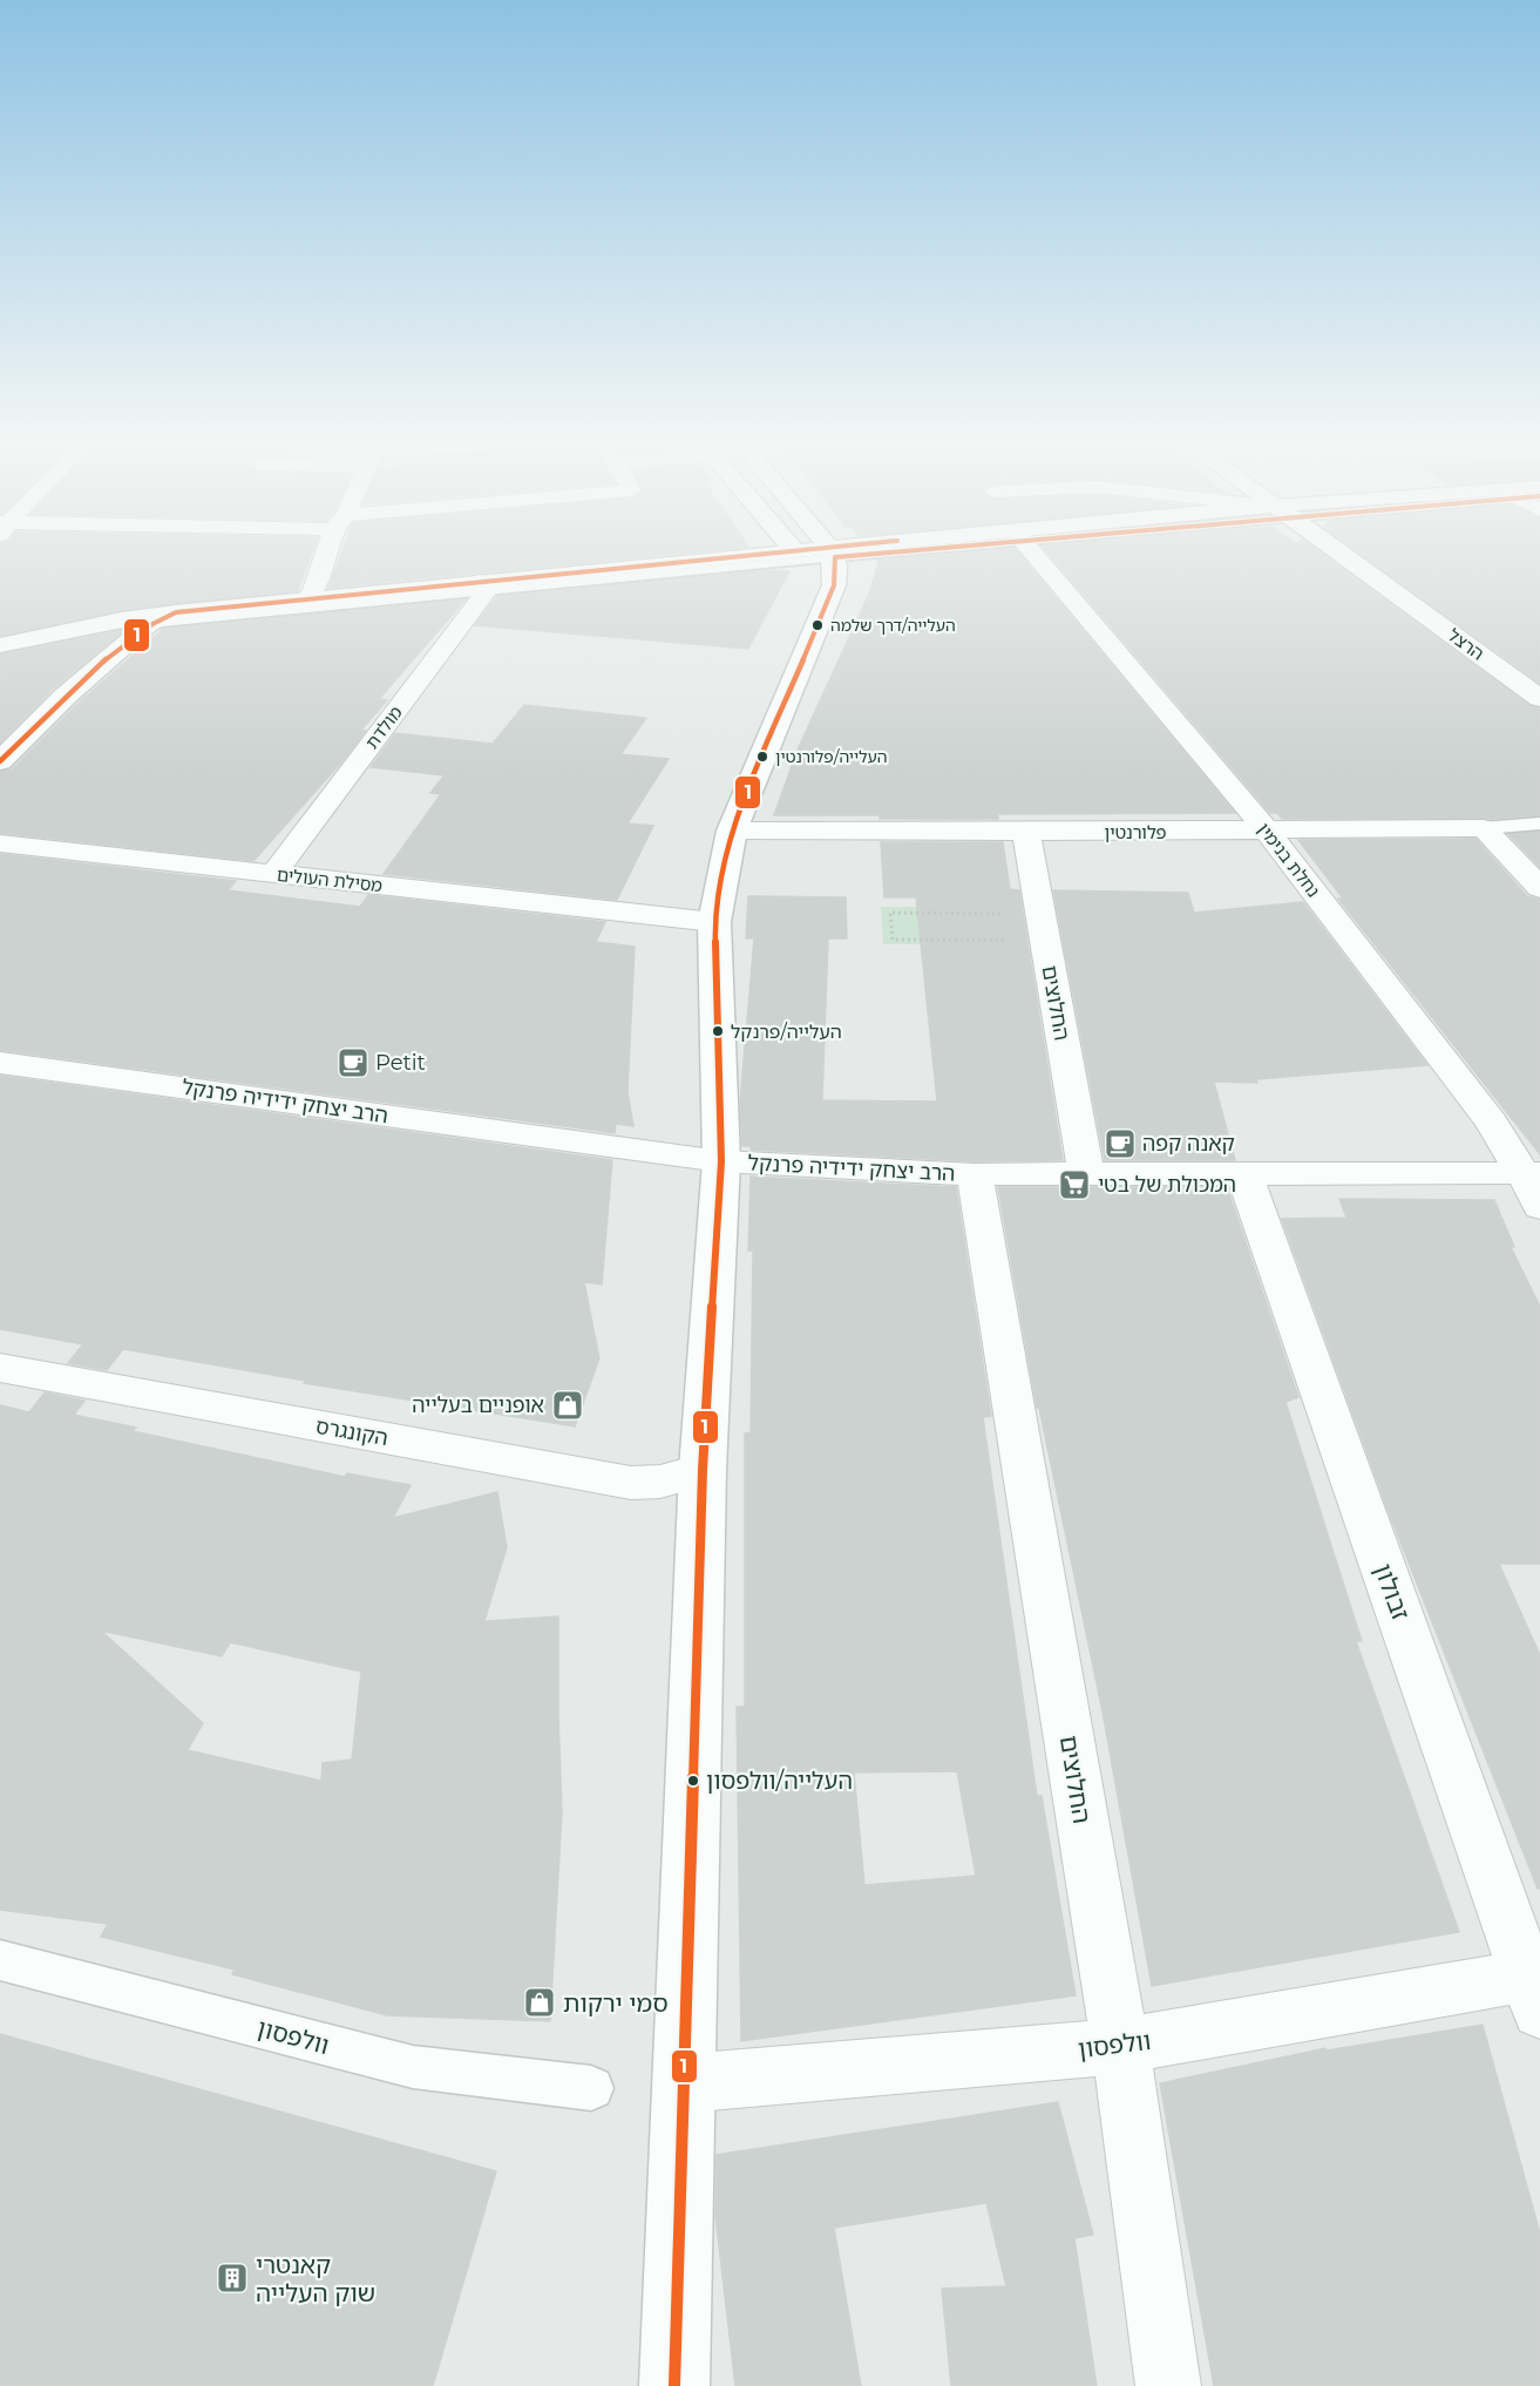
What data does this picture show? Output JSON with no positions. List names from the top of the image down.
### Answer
{
  "streets": {
    "street": [
      "הרצל",
      "מולדת",
      "פלורנטין",
      "נחלת בנימין",
      "מסילת העולים",
      "החלוצים",
      "הרב יצחק ידידיה פרנקל",
      "הקונגרס",
      "זבולון",
      "וולפסון"
    ]
  },
  "crossings": [
    ["מולדת", "מסילת העולים"],
    ["פלורנטין", "נחלת בנימין"],
    ["פלורנטין", "החלוצים"],
    ["נחלת בנימין", "הרב יצחק ידידיה פרנקל"],
    ["החלוצים", "הרב יצחק ידידיה פרנקל"],
    ["החלוצים", "וולפסון"],
    ["הרב יצחק ידידיה פרנקל", "זבולון"],
    ["זבולון", "וולפסון"]
  ],
  "places": {
    "other": [
      "העלייה/דרך שלמה",
      "העלייה/פלורנטין",
      "העלייה/פרנקל",
      "העלייה/וולפסון"
    ],
    "cafe": ["Petit", "קאנה קפה"],
    "supermarket": ["המכולת של בטי"],
    "shop": ["אופניים בעלייה", "סמי ירקות"],
    "building": ["קאנטרי שוק העלייה"]
  },
  "lines": ["transit line 1"]
}
